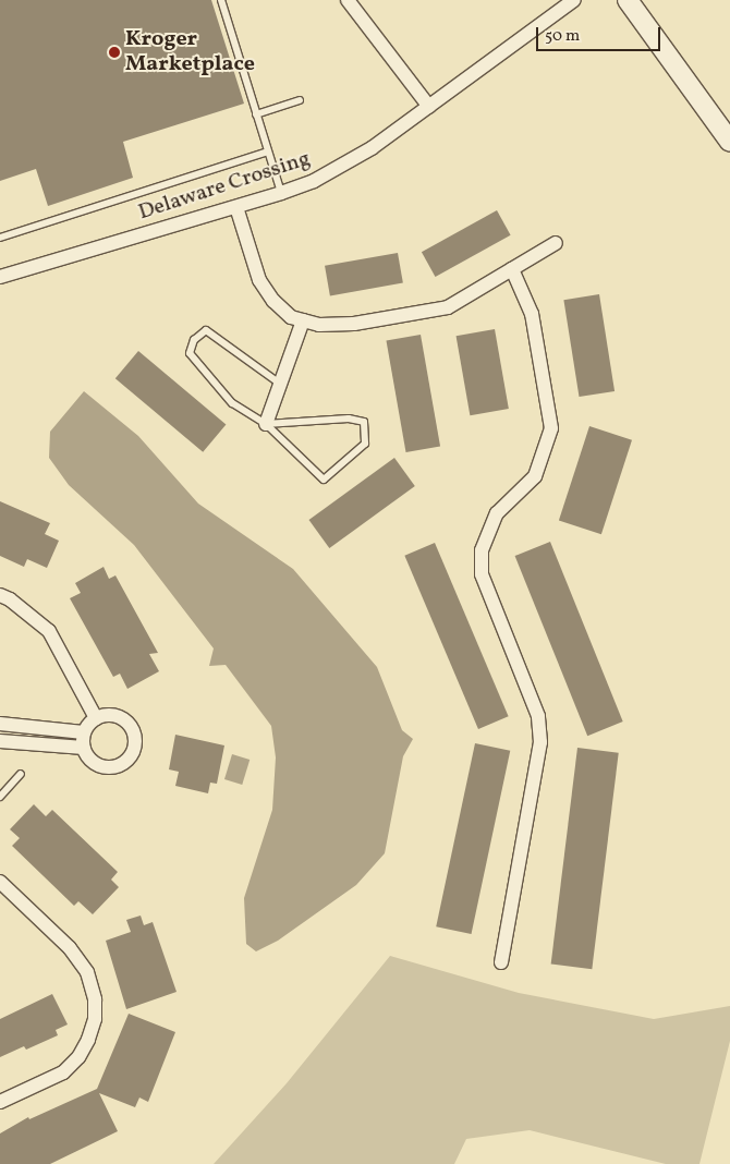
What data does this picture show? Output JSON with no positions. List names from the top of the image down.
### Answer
{
  "streets": {
    "street": ["Delaware Crossing"]
  },
  "places": ["Kroger Marketplace"],
  "scale_bar": "50 m"
}
